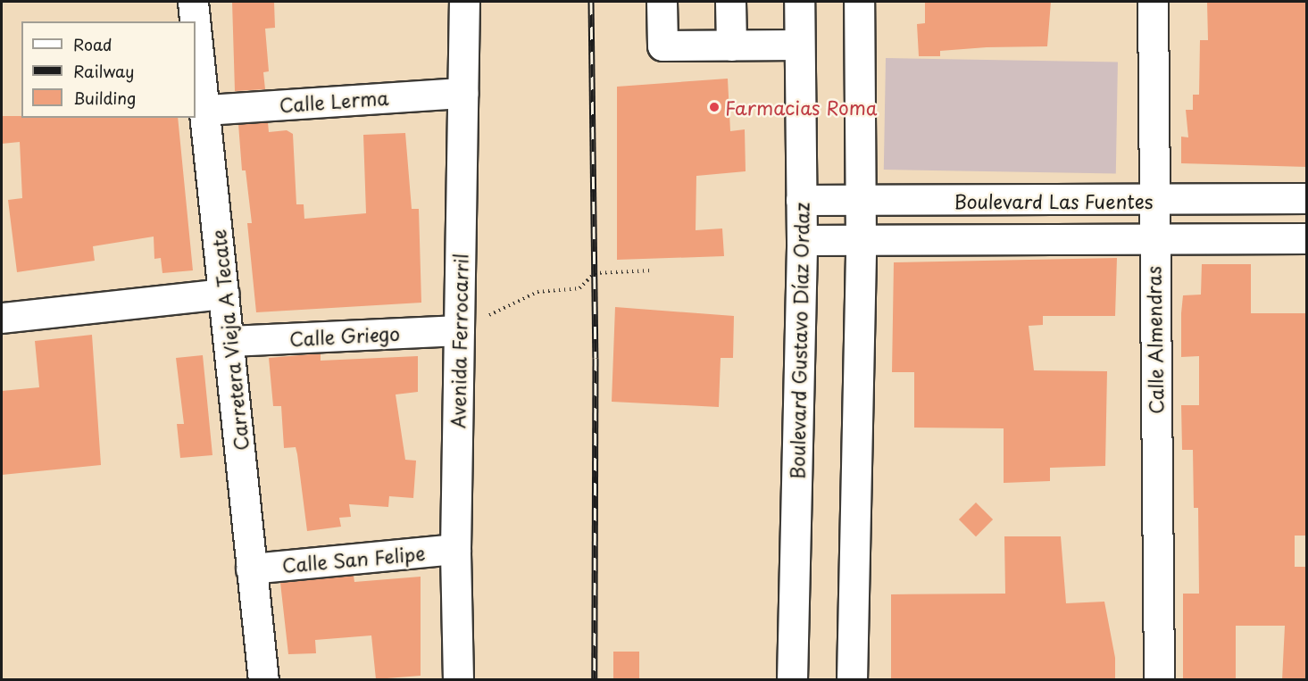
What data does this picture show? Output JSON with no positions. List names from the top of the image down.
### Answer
{
  "streets": {
    "street": [
      "Calle Lerma",
      "Boulevard Las Fuentes",
      "Calle Griego",
      "Carretera Vieja A Tecate",
      "Calle Almendras",
      "Avenida Ferrocarril",
      "Boulevard Gustavo Díaz Ordaz",
      "Calle San Felipe"
    ]
  },
  "crossings": [
    ["Calle Lerma", "Carretera Vieja A Tecate"],
    ["Calle Lerma", "Avenida Ferrocarril"],
    ["Boulevard Las Fuentes", "Calle Almendras"],
    ["Boulevard Las Fuentes", "Boulevard Gustavo Díaz Ordaz"],
    ["Calle Griego", "Carretera Vieja A Tecate"],
    ["Calle Griego", "Avenida Ferrocarril"],
    ["Carretera Vieja A Tecate", "Calle San Felipe"],
    ["Avenida Ferrocarril", "Calle San Felipe"]
  ],
  "places": ["Farmacias Roma"],
  "legend": ["Road", "Railway", "Building"]
}
